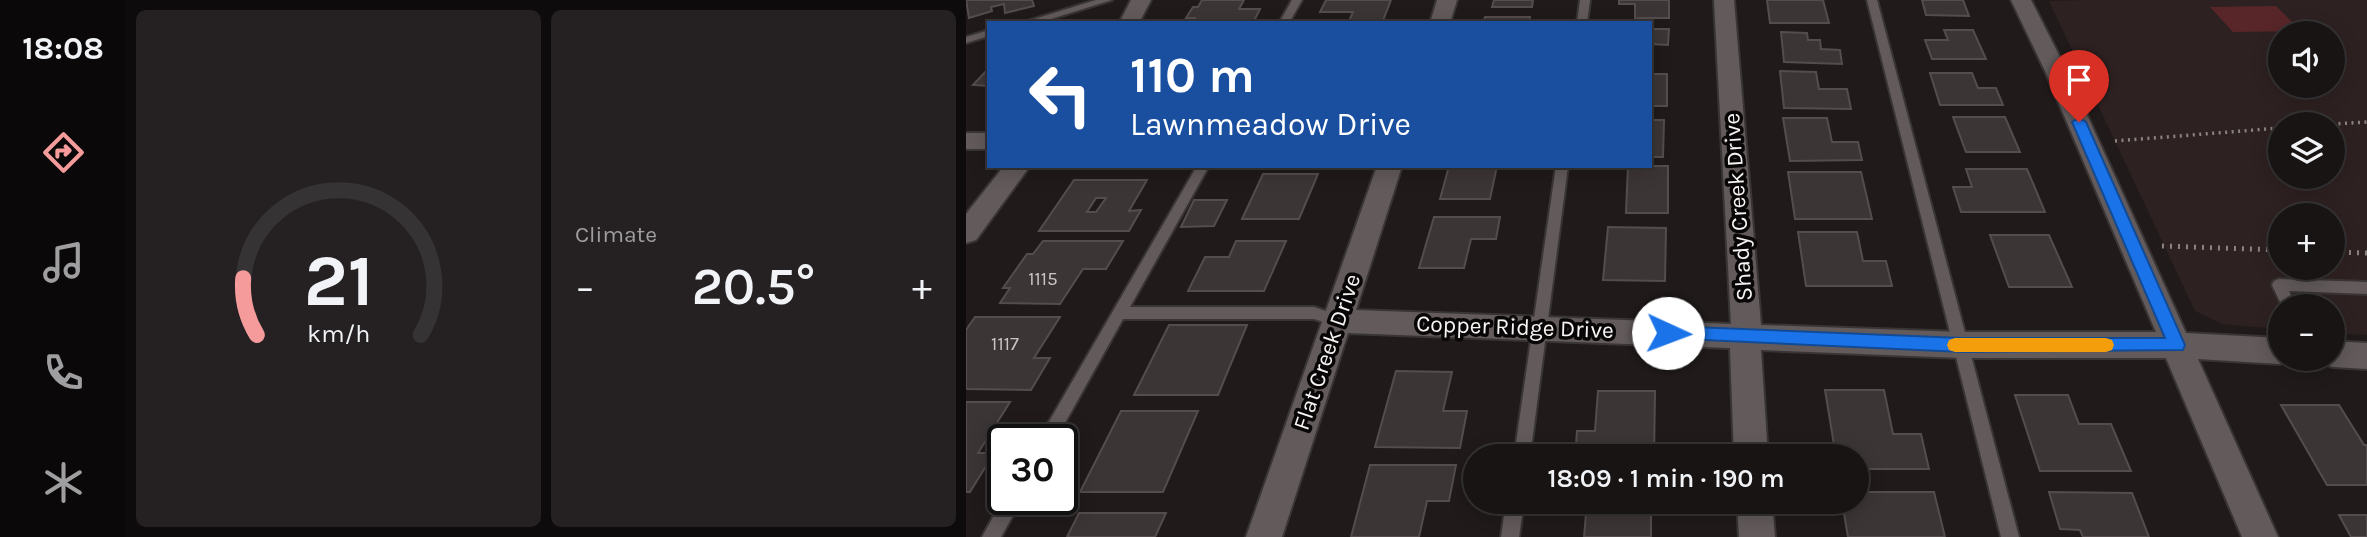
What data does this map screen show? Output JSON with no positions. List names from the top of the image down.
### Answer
{
  "streets": {
    "street": ["Shady Creek Drive", "Copper Ridge Drive", "Flat Creek Drive"]
  },
  "crossings": [
    ["Shady Creek Drive", "Copper Ridge Drive"],
    ["Copper Ridge Drive", "Flat Creek Drive"]
  ],
  "house_numbers": ["1115", "1117"],
  "page": {
    "tabs": "18:08",
    "tile": "Climate",
    "map_buttons": ["+", "−"],
    "turn": ["110 m", "Lawnmeadow Drive"],
    "heat": ["−", "20.5°", "+"],
    "limit": "30",
    "trip": "18:09 · 1 min · 190 m",
    "gauge": ["21", "km/h"]
  }
}
